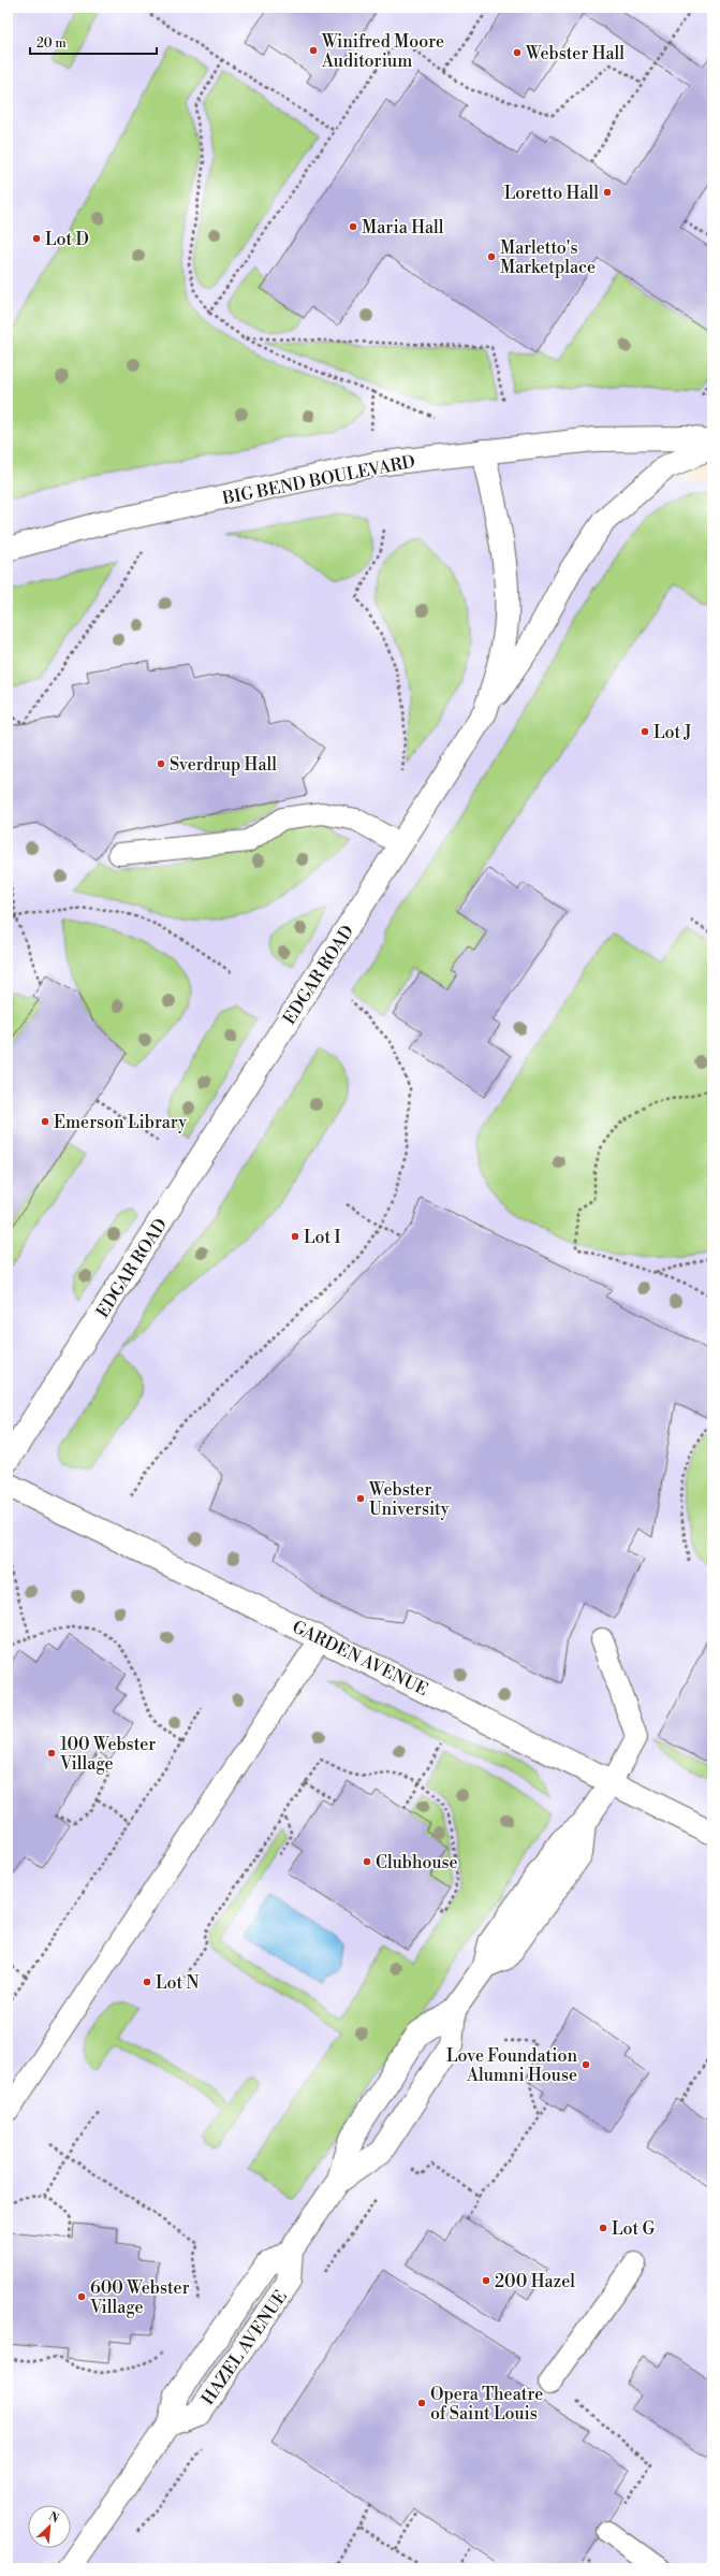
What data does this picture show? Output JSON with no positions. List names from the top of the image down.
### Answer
{
  "streets": {
    "street": [
      "BIG BEND BOULEVARD",
      "EDGAR ROAD",
      "GARDEN AVENUE",
      "HAZEL AVENUE"
    ]
  },
  "crossings": [
    ["BIG BEND BOULEVARD", "EDGAR ROAD"],
    ["GARDEN AVENUE", "HAZEL AVENUE"]
  ],
  "places": [
    "Winifred Moore Auditorium",
    "Webster Hall",
    "Loretto Hall",
    "Maria Hall",
    "Lot D",
    "Marletto's Marketplace",
    "Lot J",
    "Sverdrup Hall",
    "Emerson Library",
    "Lot I",
    "Webster University",
    "100 Webster Village",
    "Clubhouse",
    "Lot N",
    "Love Foundation Alumni House",
    "Lot G",
    "200 Hazel",
    "600 Webster Village",
    "Opera Theatre of Saint Louis"
  ],
  "scale_bar": "20 m",
  "north": "top right"
}
